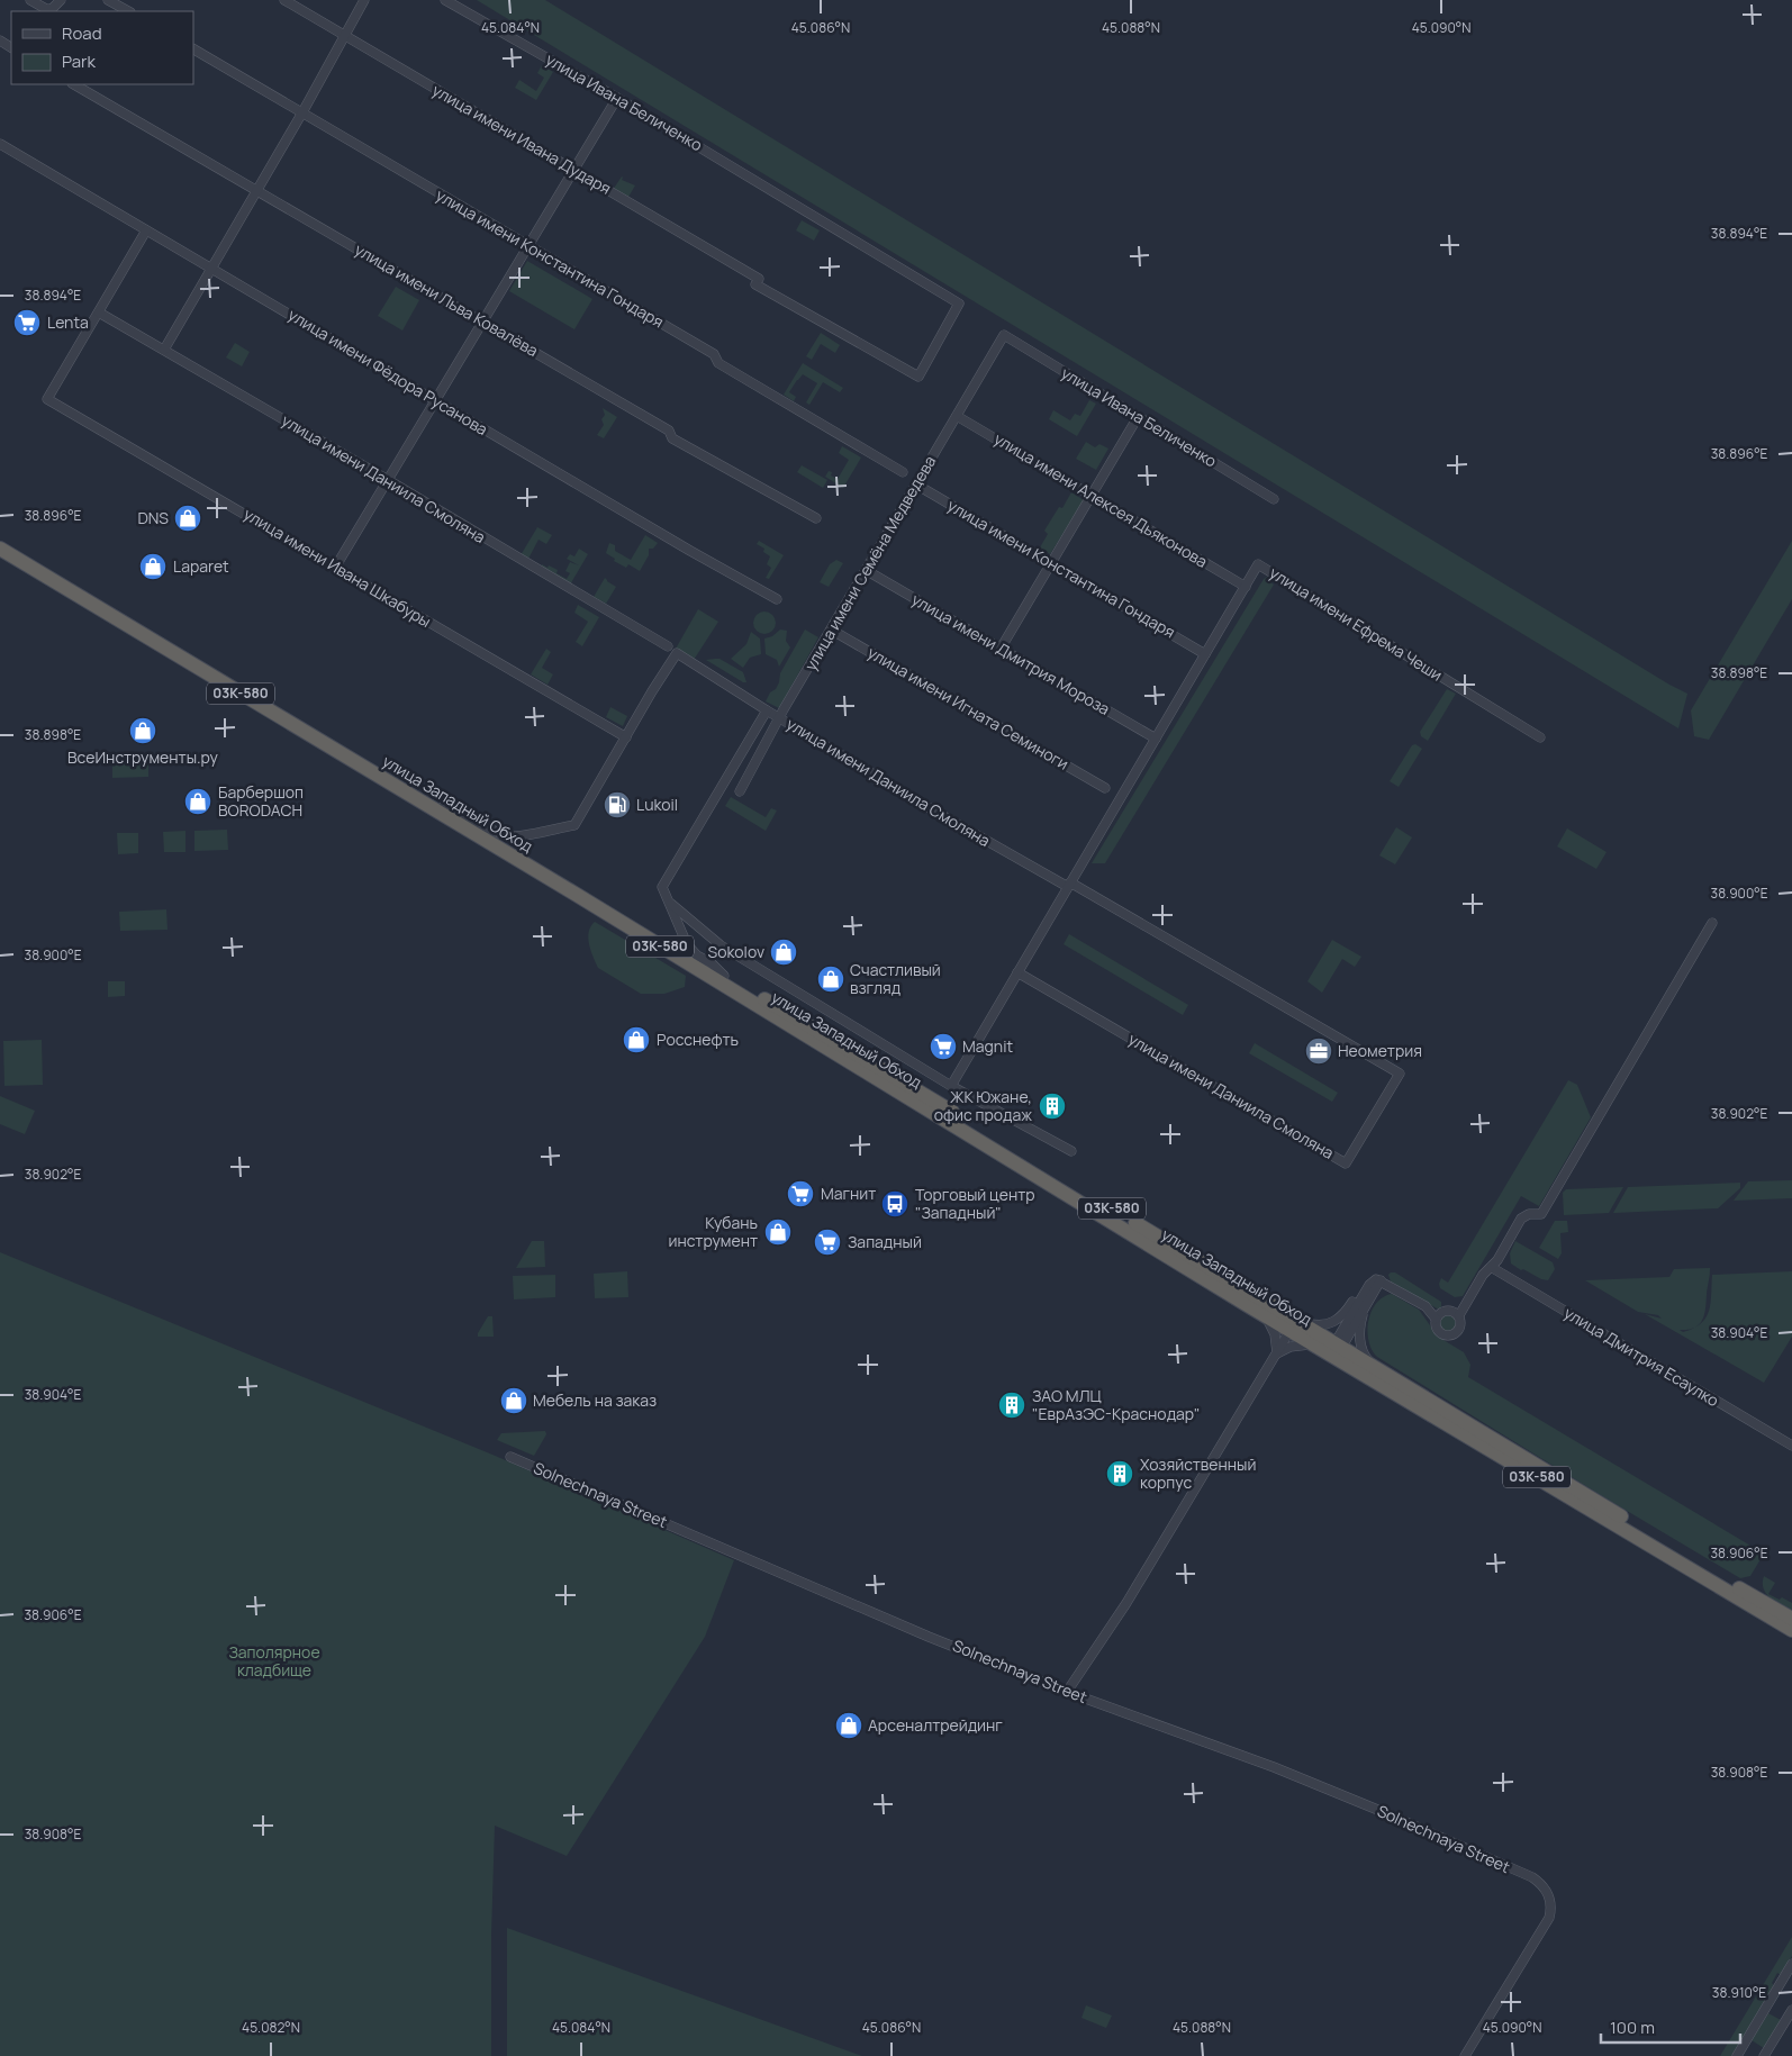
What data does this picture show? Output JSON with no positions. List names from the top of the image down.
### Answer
{
  "streets": {
    "highway": ["03К-580", "улица Западный Обход"],
    "street": [
      "улица Ивана Беличенко",
      "улица имени Ивана Дударя",
      "улица имени Константина Гондаря",
      "улица имени Льва Ковалёва",
      "улица имени Фёдора Русанова",
      "улица имени Даниила Смоляна",
      "улица имени Алексея Дьяконова",
      "улица имени Семёна Медведева",
      "улица имени Ивана Шкабуры",
      "улица имени Ефрема Чеши",
      "улица имени Дмитрия Мороза",
      "улица имени Игната Семиноги",
      "улица Дмитрия Есаулко",
      "Solnechnaya Street"
    ]
  },
  "crossings": [
    ["улица Ивана Беличенко", "улица имени Ивана Дударя"],
    ["улица Ивана Беличенко", "улица имени Семёна Медведева"],
    ["улица имени Константина Гондаря", "улица имени Семёна Медведева"],
    ["улица имени Даниила Смоляна", "улица имени Семёна Медведева"],
    ["улица имени Даниила Смоляна", "улица имени Ивана Шкабуры"],
    ["улица имени Алексея Дьяконова", "улица имени Семёна Медведева"],
    ["улица имени Алексея Дьяконова", "улица имени Ефрема Чеши"],
    ["улица имени Семёна Медведева", "улица имени Дмитрия Мороза"],
    ["улица имени Семёна Медведева", "улица имени Игната Семиноги"]
  ],
  "parks": ["Заполярное кладбище"],
  "places": {
    "supermarket": [
      "Lenta",
      "Magnit",
      "Магнит",
      "Западный"
    ],
    "shop": [
      "DNS",
      "Laparet",
      "ВсеИнструменты.ру",
      "Барбершоп BORODACH",
      "Sokolov",
      "Счастливый взгляд",
      "Росснефть",
      "Кубань инструмент",
      "Мебель на заказ",
      "Арсеналтрейдинг"
    ],
    "fuel station": ["Lukoil"],
    "office": ["Неометрия"],
    "building": ["ЖК Южане, офис продаж", "ЗАО МЛЦ \"ЕврАзЭС-Краснодар\"", "Хозяйственный корпус"],
    "bus stop": ["Торговый центр \"Западный\""]
  },
  "legend": ["Road", "Park"],
  "scale_bar": "100 m",
  "coordinates": [
    "45.084°N",
    "45.086°N",
    "45.088°N",
    "45.090°N",
    "38.894°E",
    "38.896°E",
    "38.898°E",
    "38.900°E",
    "38.902°E",
    "38.904°E",
    "38.906°E",
    "38.908°E",
    "38.910°E",
    "45.082°N"
  ]
}
